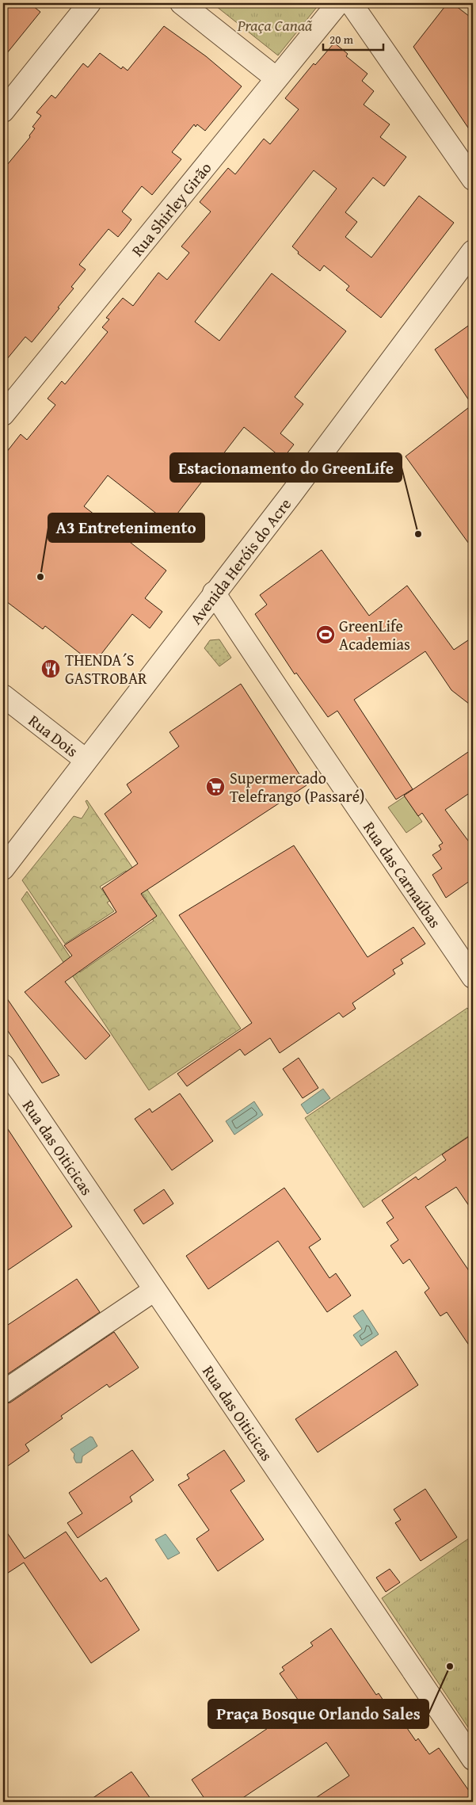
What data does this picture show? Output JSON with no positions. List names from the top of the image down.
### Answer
{
  "streets": {
    "street": [
      "Rua Shirley Girão",
      "Avenida Heróis do Acre",
      "Rua Dois",
      "Rua das Carnaúbas",
      "Rua das Oiticicas"
    ]
  },
  "crossings": [
    ["Avenida Heróis do Acre", "Rua Dois"],
    ["Avenida Heróis do Acre", "Rua das Carnaúbas"]
  ],
  "parks": ["Praça Canaã"],
  "places": {
    "other": ["Estacionamento do GreenLife", "A3 Entretenimento", "Praça Bosque Orlando Sales"],
    "sports": ["GreenLife Academias"],
    "restaurant": ["THENDA´S GASTROBAR"],
    "supermarket": ["Supermercado Telefrango (Passaré)"]
  },
  "scale_bar": "20 m"
}
